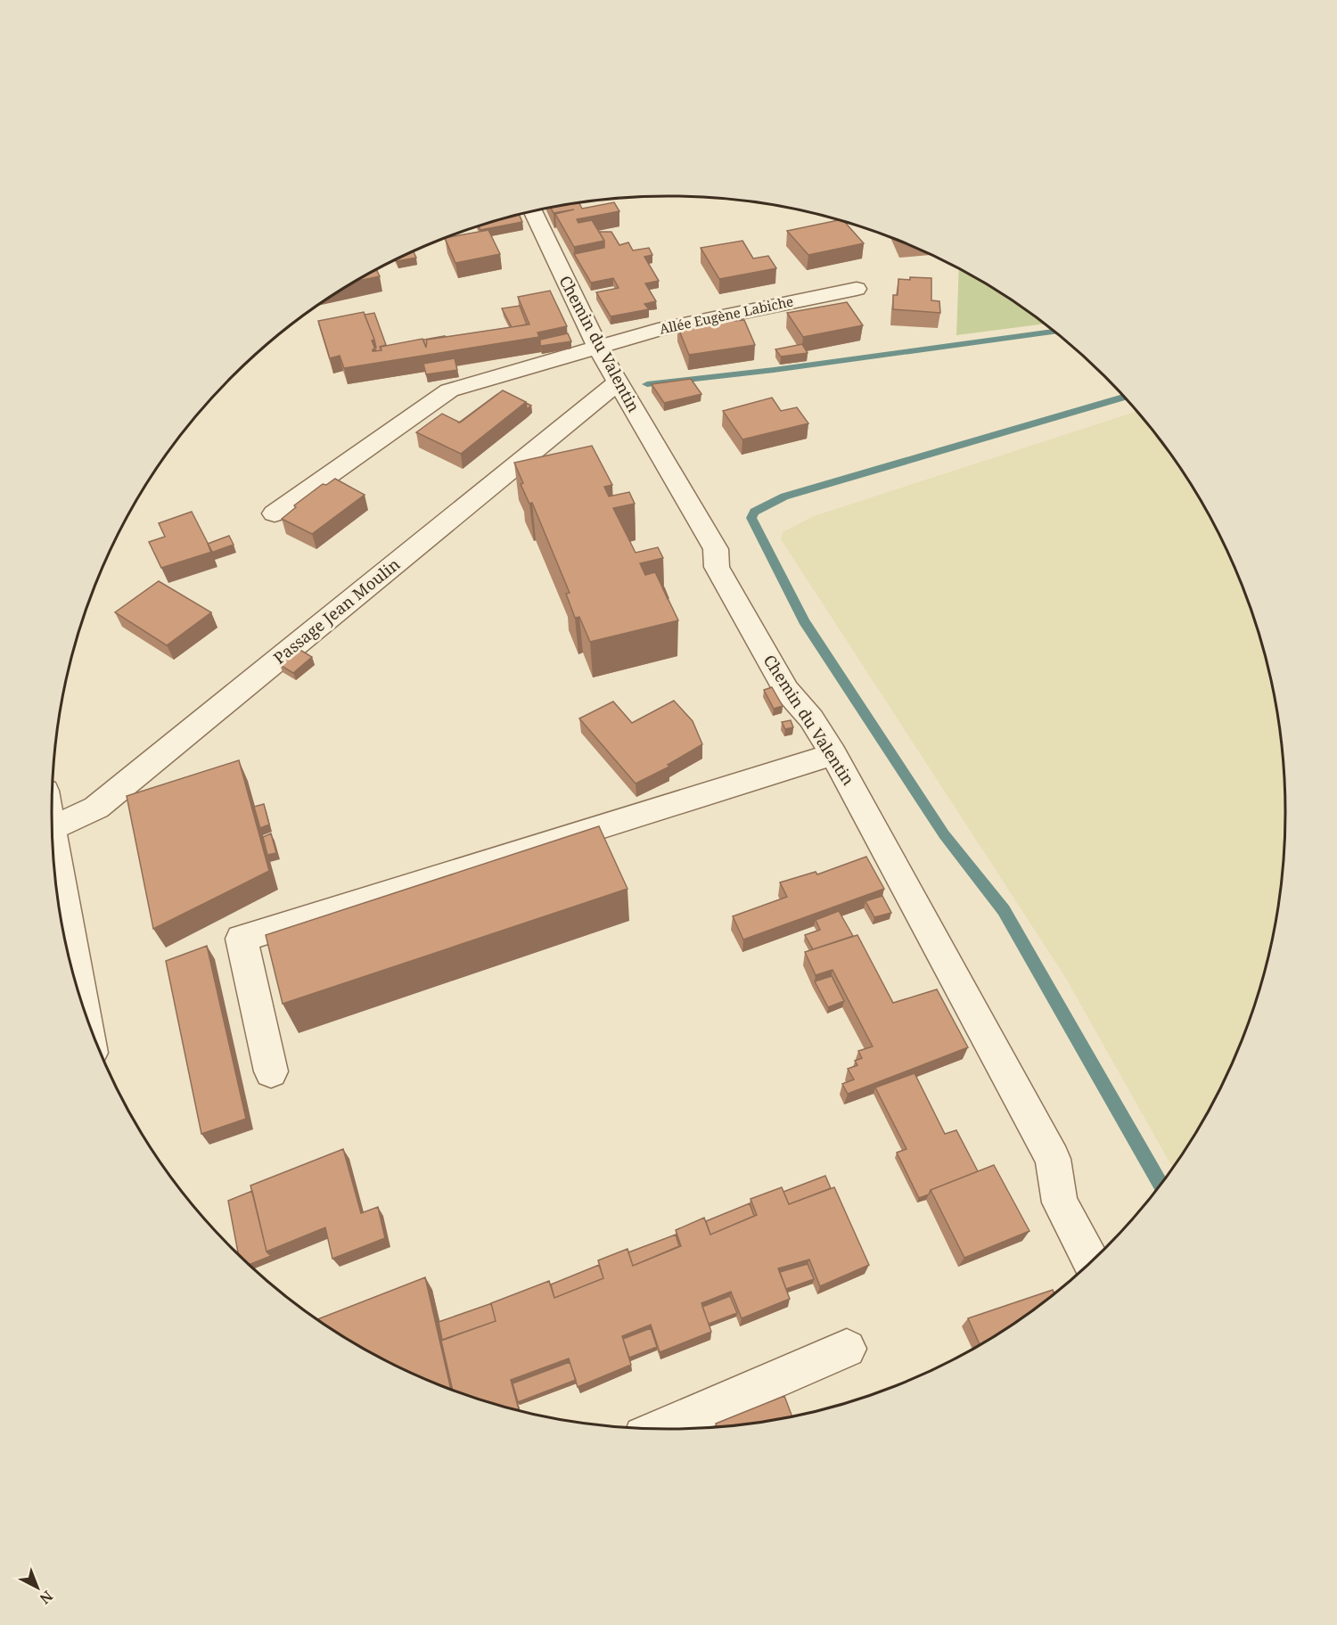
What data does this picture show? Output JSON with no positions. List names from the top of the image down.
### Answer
{
  "streets": {
    "street": ["Allée Eugène Labiche", "Chemin du Valentin", "Passage Jean Moulin"]
  },
  "crossings": [
    ["Allée Eugène Labiche", "Chemin du Valentin"],
    ["Chemin du Valentin", "Passage Jean Moulin"]
  ],
  "north": "bottom right"
}
